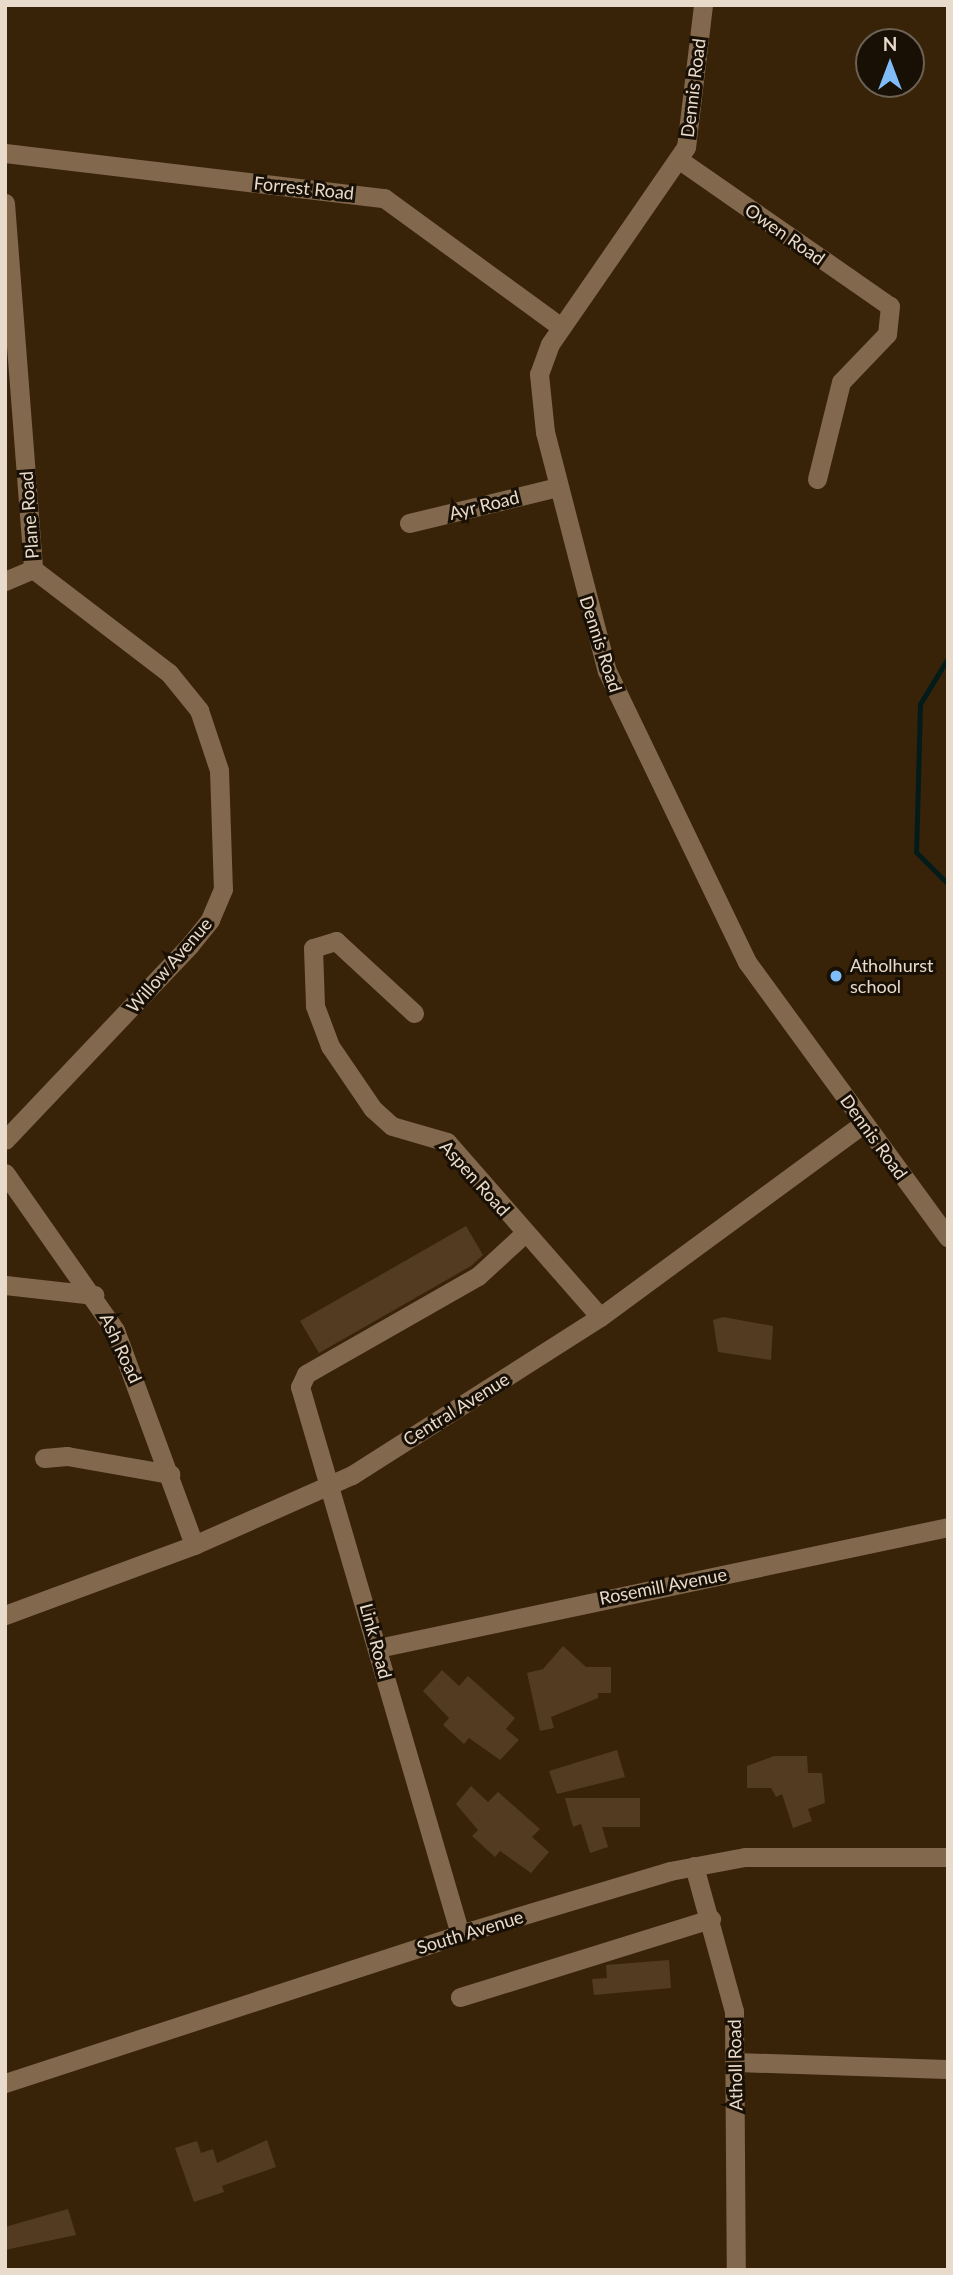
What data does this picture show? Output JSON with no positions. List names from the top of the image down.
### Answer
{
  "streets": {
    "street": [
      "Dennis Road",
      "Forrest Road",
      "Owen Road",
      "Ayr Road",
      "Plane Road",
      "Willow Avenue",
      "Aspen Road",
      "Ash Road",
      "Central Avenue",
      "Rosemill Avenue",
      "Link Road",
      "South Avenue",
      "Atholl Road"
    ]
  },
  "crossings": [
    ["Dennis Road", "Forrest Road"],
    ["Dennis Road", "Owen Road"],
    ["Dennis Road", "Ayr Road"],
    ["Dennis Road", "Central Avenue"],
    ["Plane Road", "Willow Avenue"],
    ["Aspen Road", "Central Avenue"],
    ["Aspen Road", "Link Road"],
    ["Ash Road", "Central Avenue"],
    ["Central Avenue", "Link Road"],
    ["Rosemill Avenue", "Link Road"],
    ["Link Road", "South Avenue"],
    ["South Avenue", "Atholl Road"]
  ],
  "places": ["Atholhurst school"],
  "north": "top"
}
